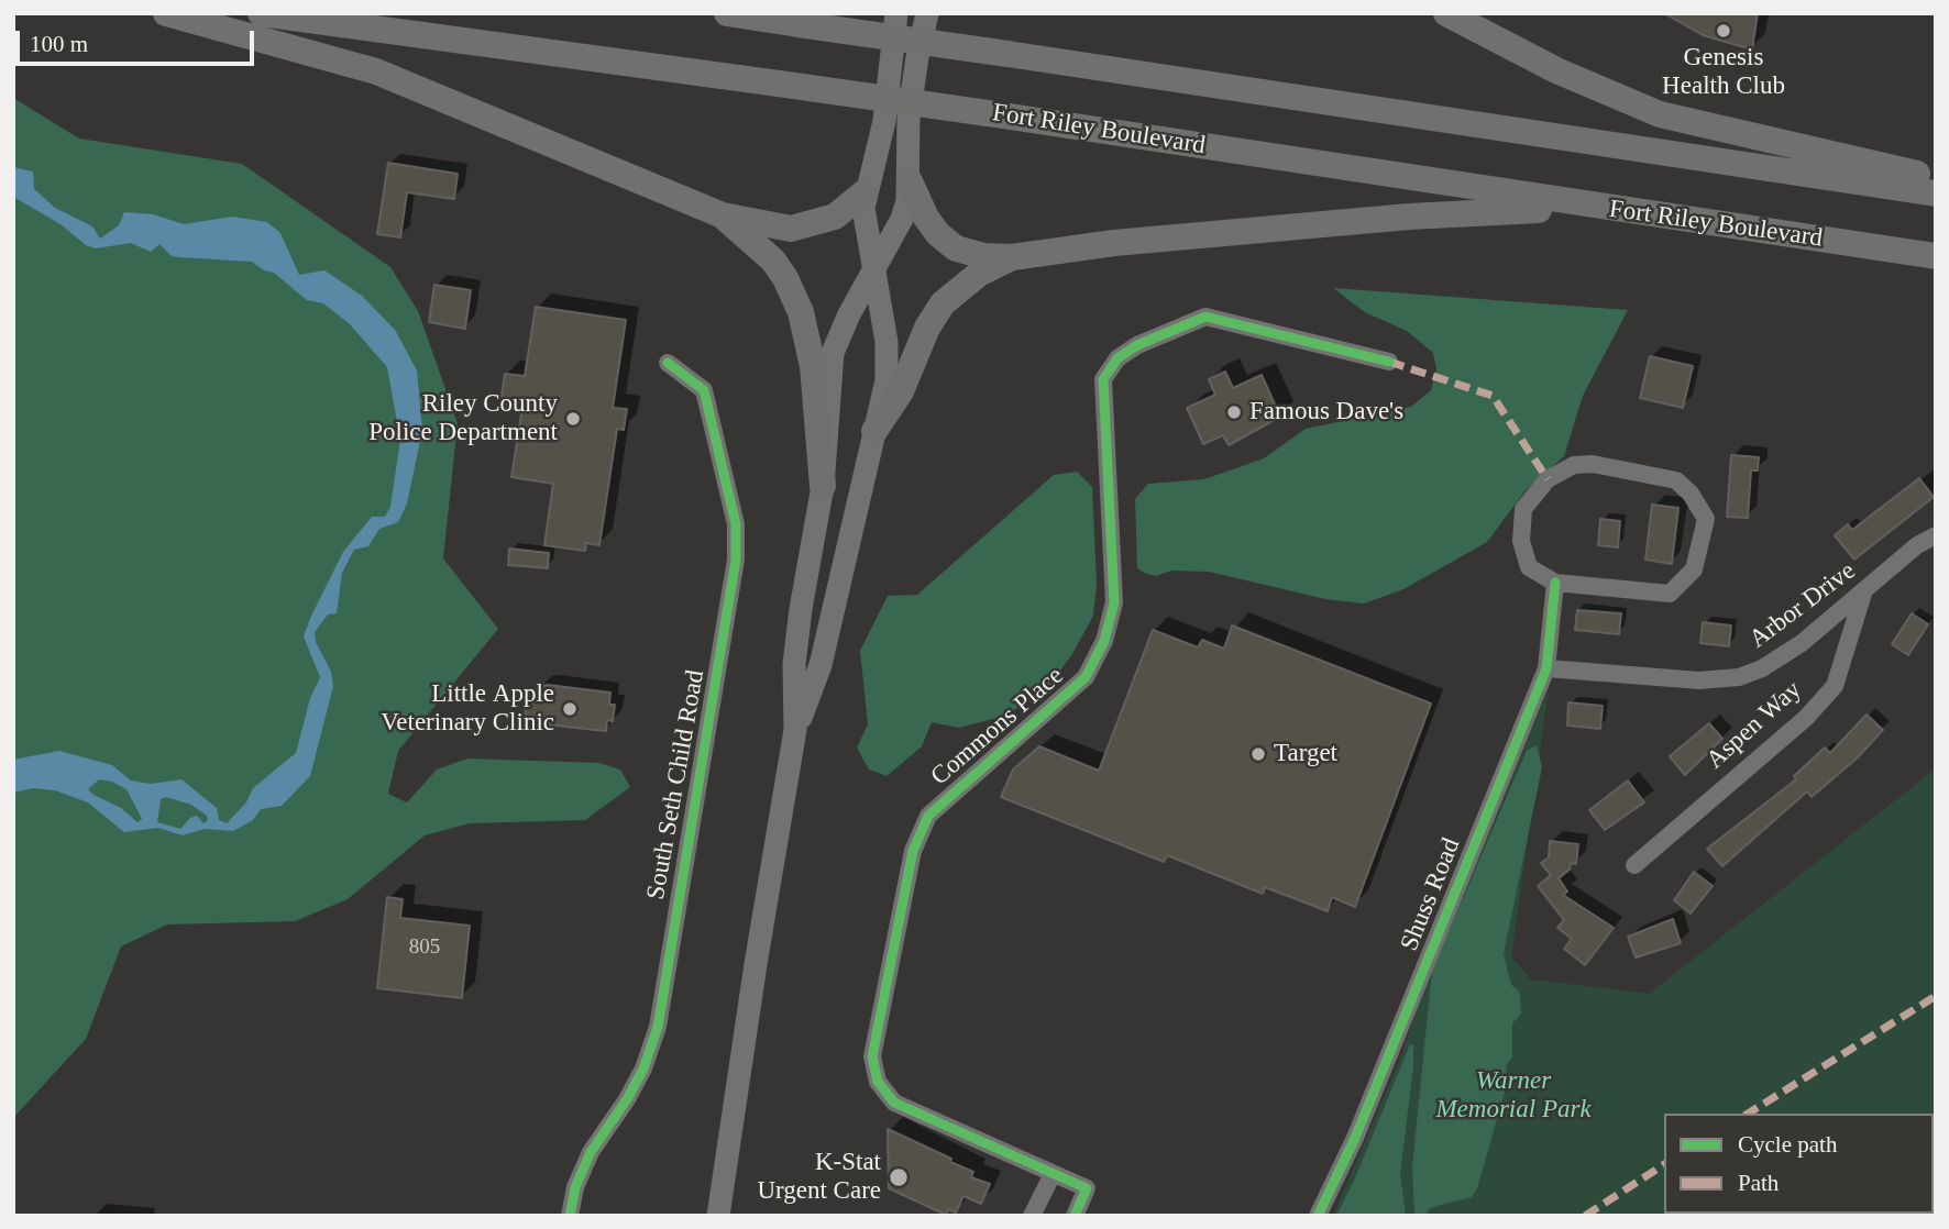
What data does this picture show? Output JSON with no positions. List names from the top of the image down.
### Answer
{
  "streets": {
    "highway": ["Fort Riley Boulevard"],
    "street": [
      "Arbor Drive",
      "Aspen Way",
      "Commons Place",
      "South Seth Child Road",
      "Shuss Road"
    ]
  },
  "crossings": [
    ["Arbor Drive", "Aspen Way"],
    ["Arbor Drive", "Shuss Road"]
  ],
  "parks": ["Warner Memorial Park"],
  "places": [
    "Genesis Health Club",
    "Famous Dave's",
    "Riley County Police Department",
    "Little Apple Veterinary Clinic",
    "Target",
    "K-Stat Urgent Care"
  ],
  "house_numbers": ["805"],
  "legend": ["Cycle path", "Path"],
  "scale_bar": "100 m"
}
